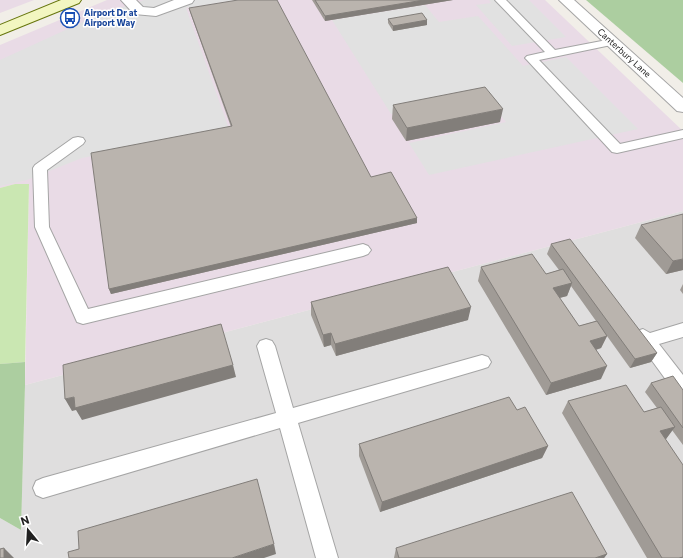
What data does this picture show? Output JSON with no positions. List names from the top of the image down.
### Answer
{
  "streets": {
    "street": ["Canterbury Lane"]
  },
  "places": {
    "bus stop": ["Airport Dr at Airport Way"]
  },
  "north": "top"
}
